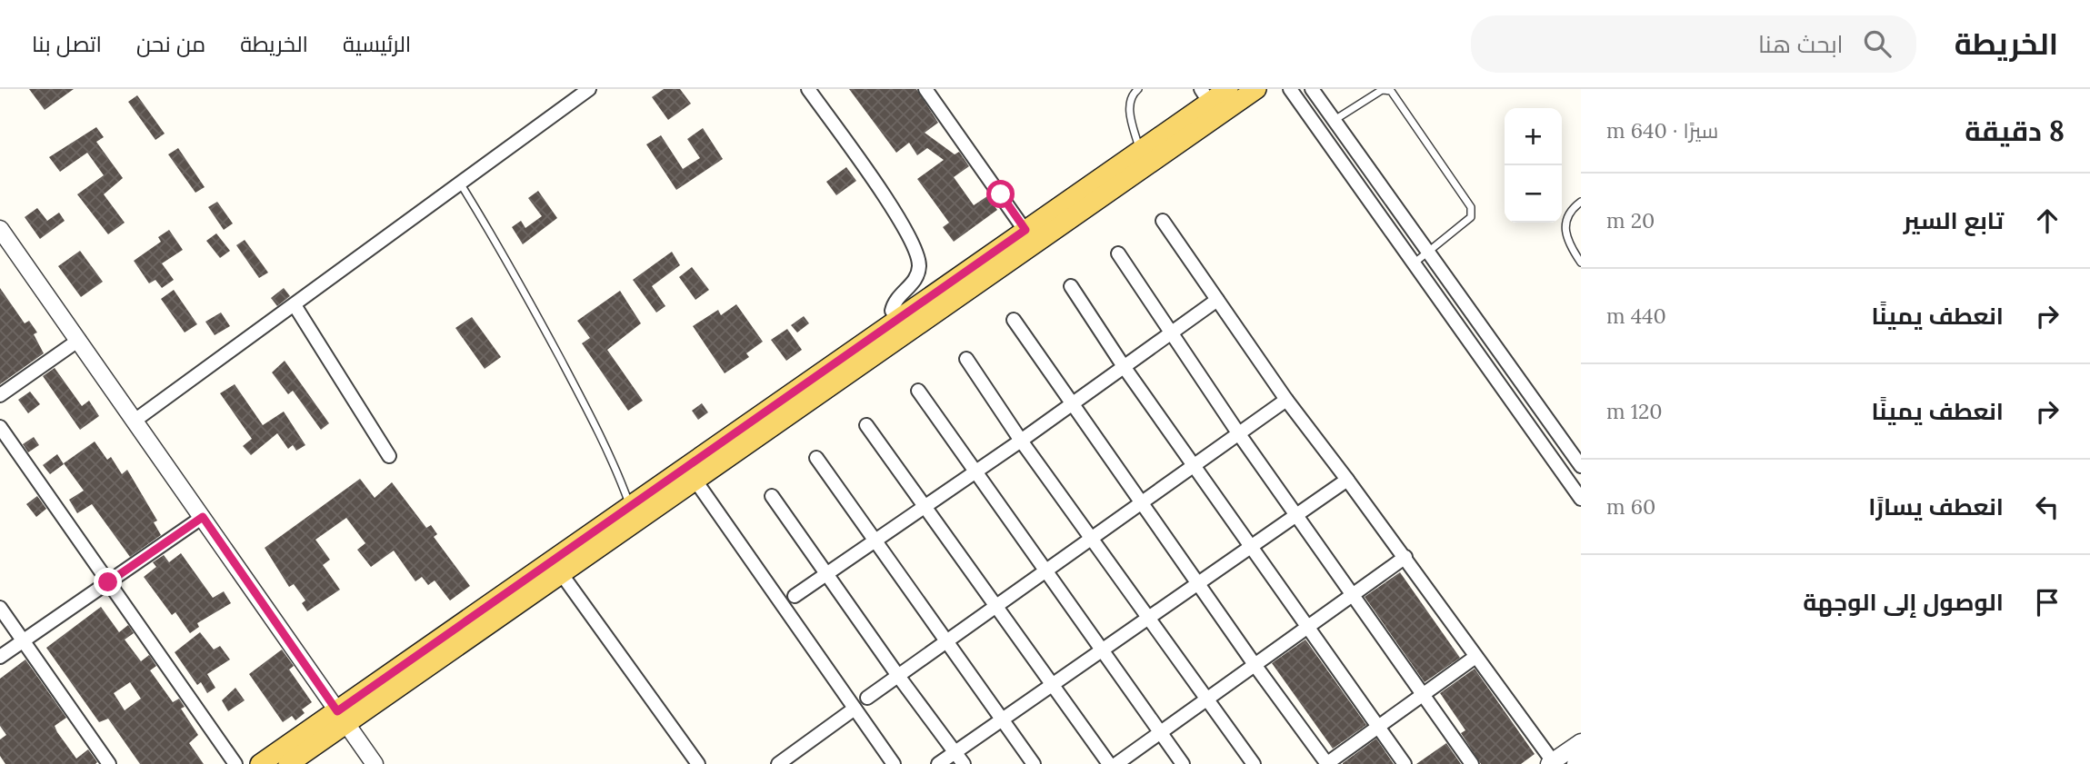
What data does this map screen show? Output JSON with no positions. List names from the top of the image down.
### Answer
{
  "page": {
    "header": "الخريطة",
    "search": "ابحث هنا",
    "nav": [
      "الرئيسية",
      "الخريطة",
      "من نحن",
      "اتصل بنا"
    ],
    "heading": ["8 دقيقة", "سيرًا · 640 m"],
    "map_buttons": ["+", "−"],
    "list": [
      ["تابع السير", "20 m"],
      ["انعطف يمينًا", "440 m"],
      ["انعطف يمينًا", "120 m"],
      ["انعطف يسارًا", "60 m"],
      "الوصول إلى الوجهة"
    ]
  }
}
